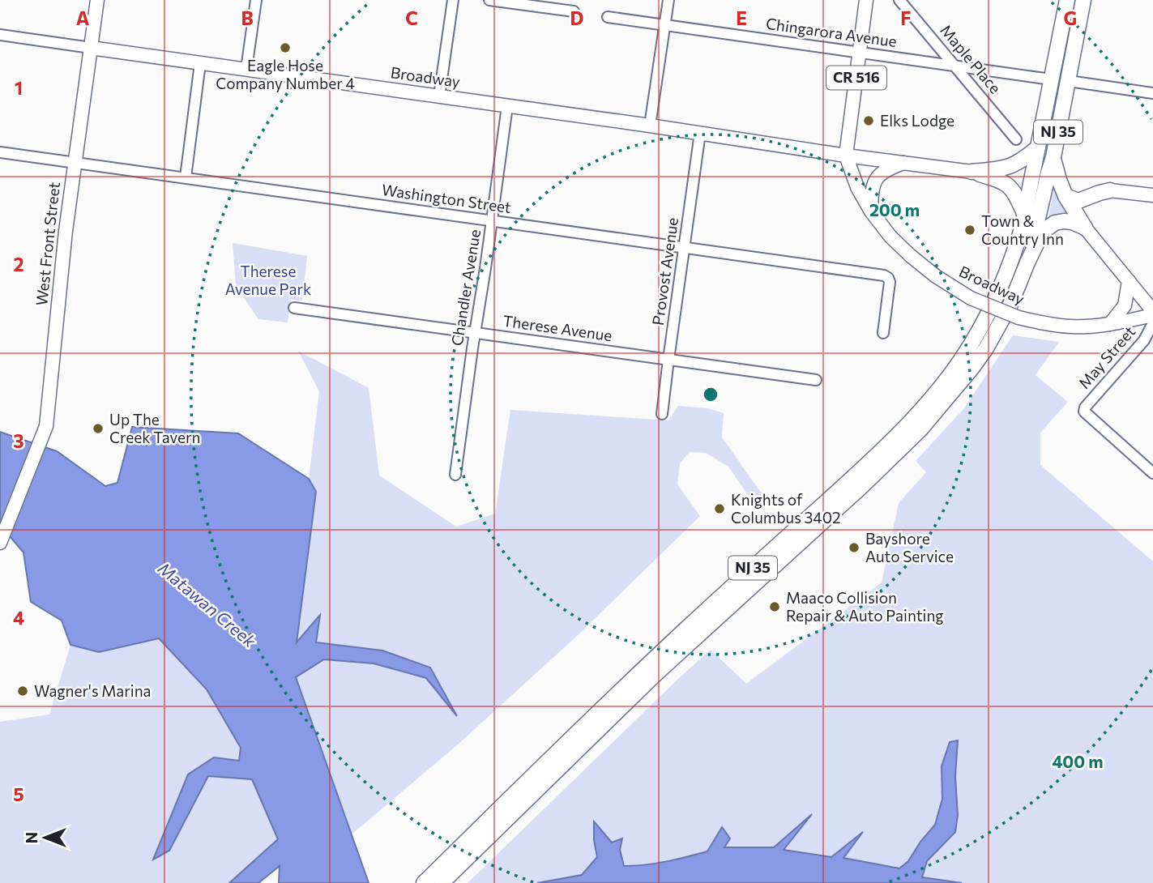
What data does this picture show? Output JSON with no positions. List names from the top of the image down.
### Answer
{
  "streets": {
    "highway": ["NJ 35"],
    "main road": ["Broadway", "CR 516", "West Front Street"],
    "street": [
      "Chingarora Avenue",
      "Maple Place",
      "Washington Street",
      "Provost Avenue",
      "Chandler Avenue",
      "Therese Avenue",
      "May Street"
    ]
  },
  "crossings": [
    ["Chingarora Avenue", "Maple Place"],
    ["Chingarora Avenue", "CR 516"],
    ["Chingarora Avenue", "NJ 35"],
    ["Broadway", "CR 516"],
    ["Broadway", "West Front Street"],
    ["Broadway", "Provost Avenue"],
    ["Broadway", "Chandler Avenue"],
    ["Washington Street", "West Front Street"],
    ["Washington Street", "Provost Avenue"],
    ["Washington Street", "Chandler Avenue"],
    ["Provost Avenue", "Therese Avenue"],
    ["Chandler Avenue", "Therese Avenue"]
  ],
  "water": ["Matawan Creek"],
  "parks": ["Therese Avenue Park"],
  "places": [
    "Eagle Hose Company Number 4",
    "Elks Lodge",
    "Town & Country Inn",
    "Up The Creek Tavern",
    "Knights of Columbus 3402",
    "Bayshore Auto Service",
    "Maaco Collision Repair & Auto Painting",
    "Wagner's Marina"
  ],
  "north": "left",
  "grid": {
    "columns": [
      "A",
      "B",
      "C",
      "D",
      "E",
      "F",
      "G"
    ],
    "rows": [
      "1",
      "2",
      "3",
      "4",
      "5"
    ]
  },
  "rings": ["200 m", "400 m"]
}
